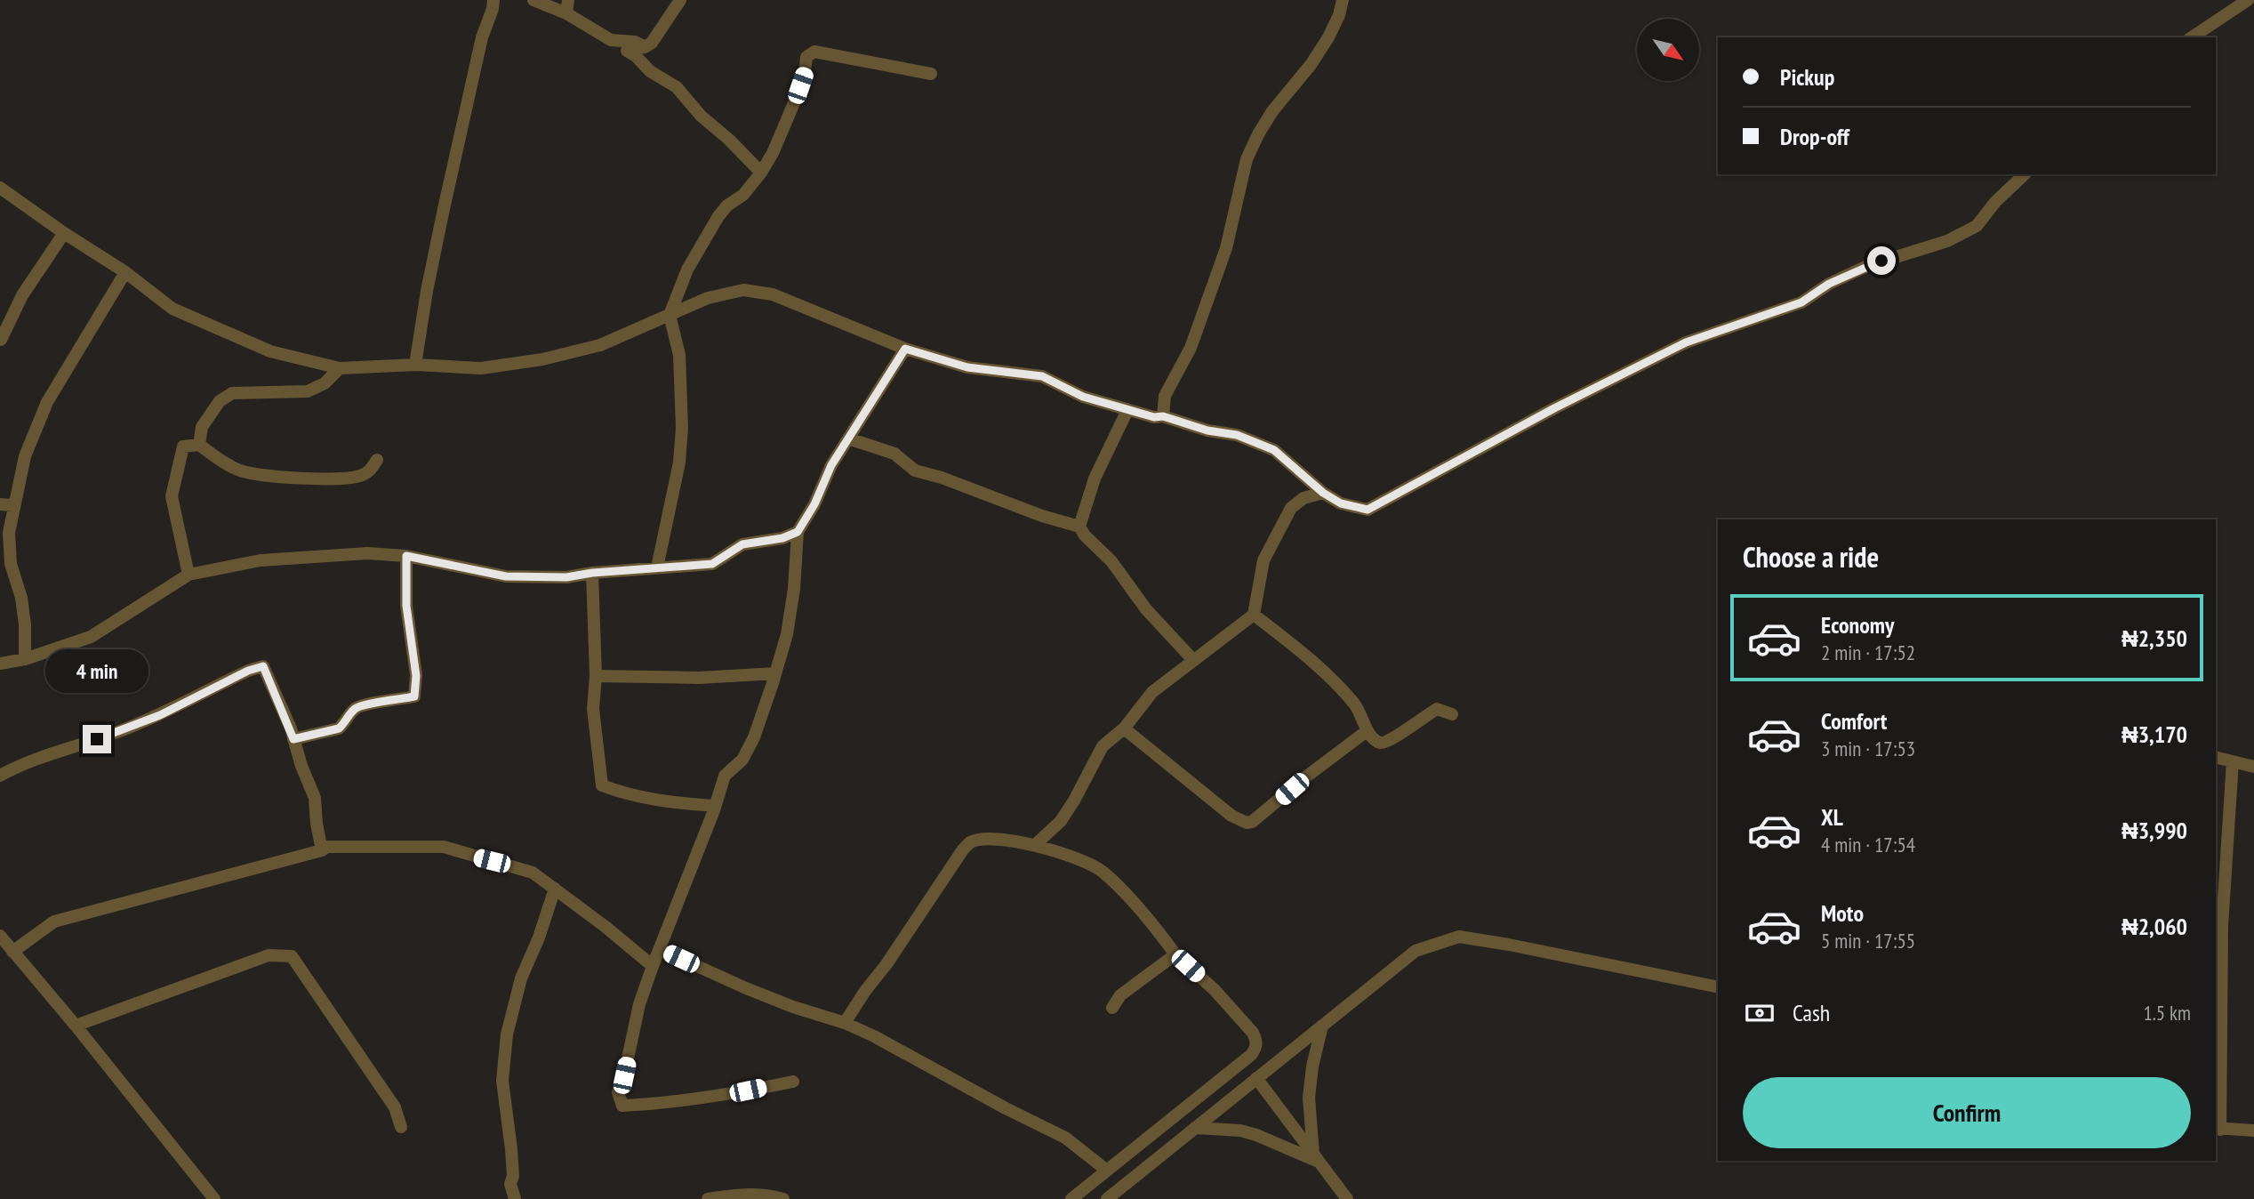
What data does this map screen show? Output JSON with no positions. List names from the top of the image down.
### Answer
{
  "north": "bottom right",
  "page": {
    "banner": ["Pickup", "Drop-off"],
    "heading": "Choose a ride",
    "list": [
      {
        "name": "Economy",
        "note": "2 min · 17:52",
        "value": "₦2,350"
      },
      {
        "name": "Comfort",
        "note": "3 min · 17:53",
        "value": "₦3,170"
      },
      {
        "name": "XL",
        "note": "4 min · 17:54",
        "value": "₦3,990"
      },
      {
        "name": "Moto",
        "note": "5 min · 17:55",
        "value": "₦2,060"
      }
    ],
    "bubble": "4 min",
    "pay": ["Cash", "1.5 km"],
    "buttons": "Confirm"
  }
}
